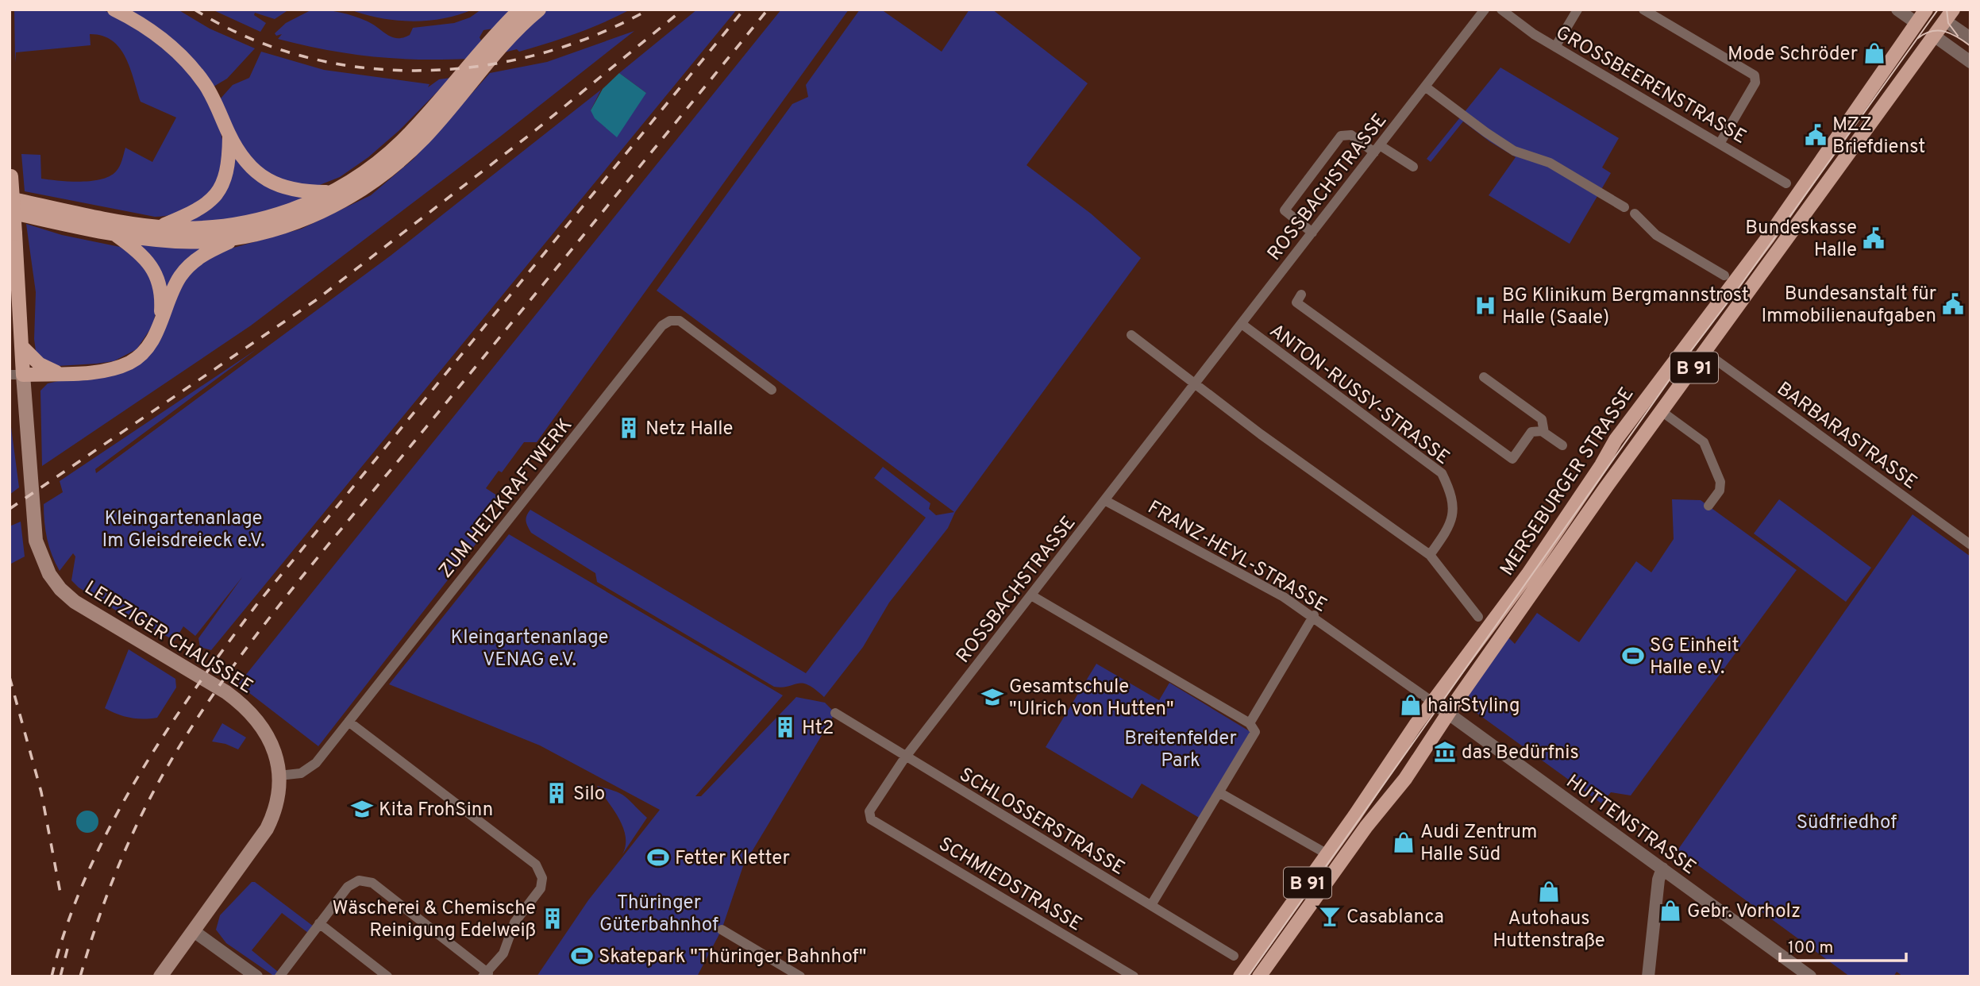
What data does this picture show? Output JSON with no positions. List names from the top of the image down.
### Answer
{
  "streets": {
    "main road": ["B 91", "MERSEBURGER STRASSE", "LEIPZIGER CHAUSSEE"],
    "street": [
      "GROSSBEERENSTRASSE",
      "ROSSBACHSTRASSE",
      "ANTON-RUSSY-STRASSE",
      "BARBARASTRASSE",
      "ZUM HEIZKRAFTWERK",
      "FRANZ-HEYL-STRASSE",
      "SCHLOSSERSTRASSE",
      "HUTTENSTRASSE",
      "SCHMIEDSTRASSE"
    ]
  },
  "crossings": [
    ["ROSSBACHSTRASSE", "ANTON-RUSSY-STRASSE"],
    ["ROSSBACHSTRASSE", "FRANZ-HEYL-STRASSE"],
    ["ROSSBACHSTRASSE", "SCHLOSSERSTRASSE"],
    ["ROSSBACHSTRASSE", "SCHMIEDSTRASSE"],
    ["BARBARASTRASSE", "MERSEBURGER STRASSE"],
    ["MERSEBURGER STRASSE", "FRANZ-HEYL-STRASSE"],
    ["MERSEBURGER STRASSE", "HUTTENSTRASSE"],
    ["ZUM HEIZKRAFTWERK", "LEIPZIGER CHAUSSEE"],
    ["FRANZ-HEYL-STRASSE", "HUTTENSTRASSE"]
  ],
  "parks": [
    "Kleingartenanlage Im Gleisdreieck e.V.",
    "Kleingartenanlage VENAG e.V.",
    "Breitenfelder Park",
    "Südfriedhof",
    "Thüringer Güterbahnhof"
  ],
  "places": {
    "shop": [
      "Mode Schröder",
      "hairStyling",
      "Audi Zentrum Halle Süd",
      "Autohaus Huttenstraße",
      "Gebr. Vorholz"
    ],
    "public building": ["MZZ Briefdienst", "Bundeskasse Halle", "Bundesanstalt für Immobilienaufgaben"],
    "hospital": ["BG Klinikum Bergmannstrost Halle (Saale)"],
    "building": [
      "Netz Halle",
      "Ht2",
      "Silo",
      "Wäscherei & Chemische Reinigung Edelweiß"
    ],
    "sports": ["SG Einheit Halle e.V.", "Fetter Kletter", "Skatepark \"Thüringer Bahnhof\""],
    "school or university": ["Gesamtschule \"Ulrich von Hutten\"", "Kita FrohSinn"],
    "museum": ["das Bedürfnis"],
    "bar": ["Casablanca"]
  },
  "scale_bar": "100 m"
}
